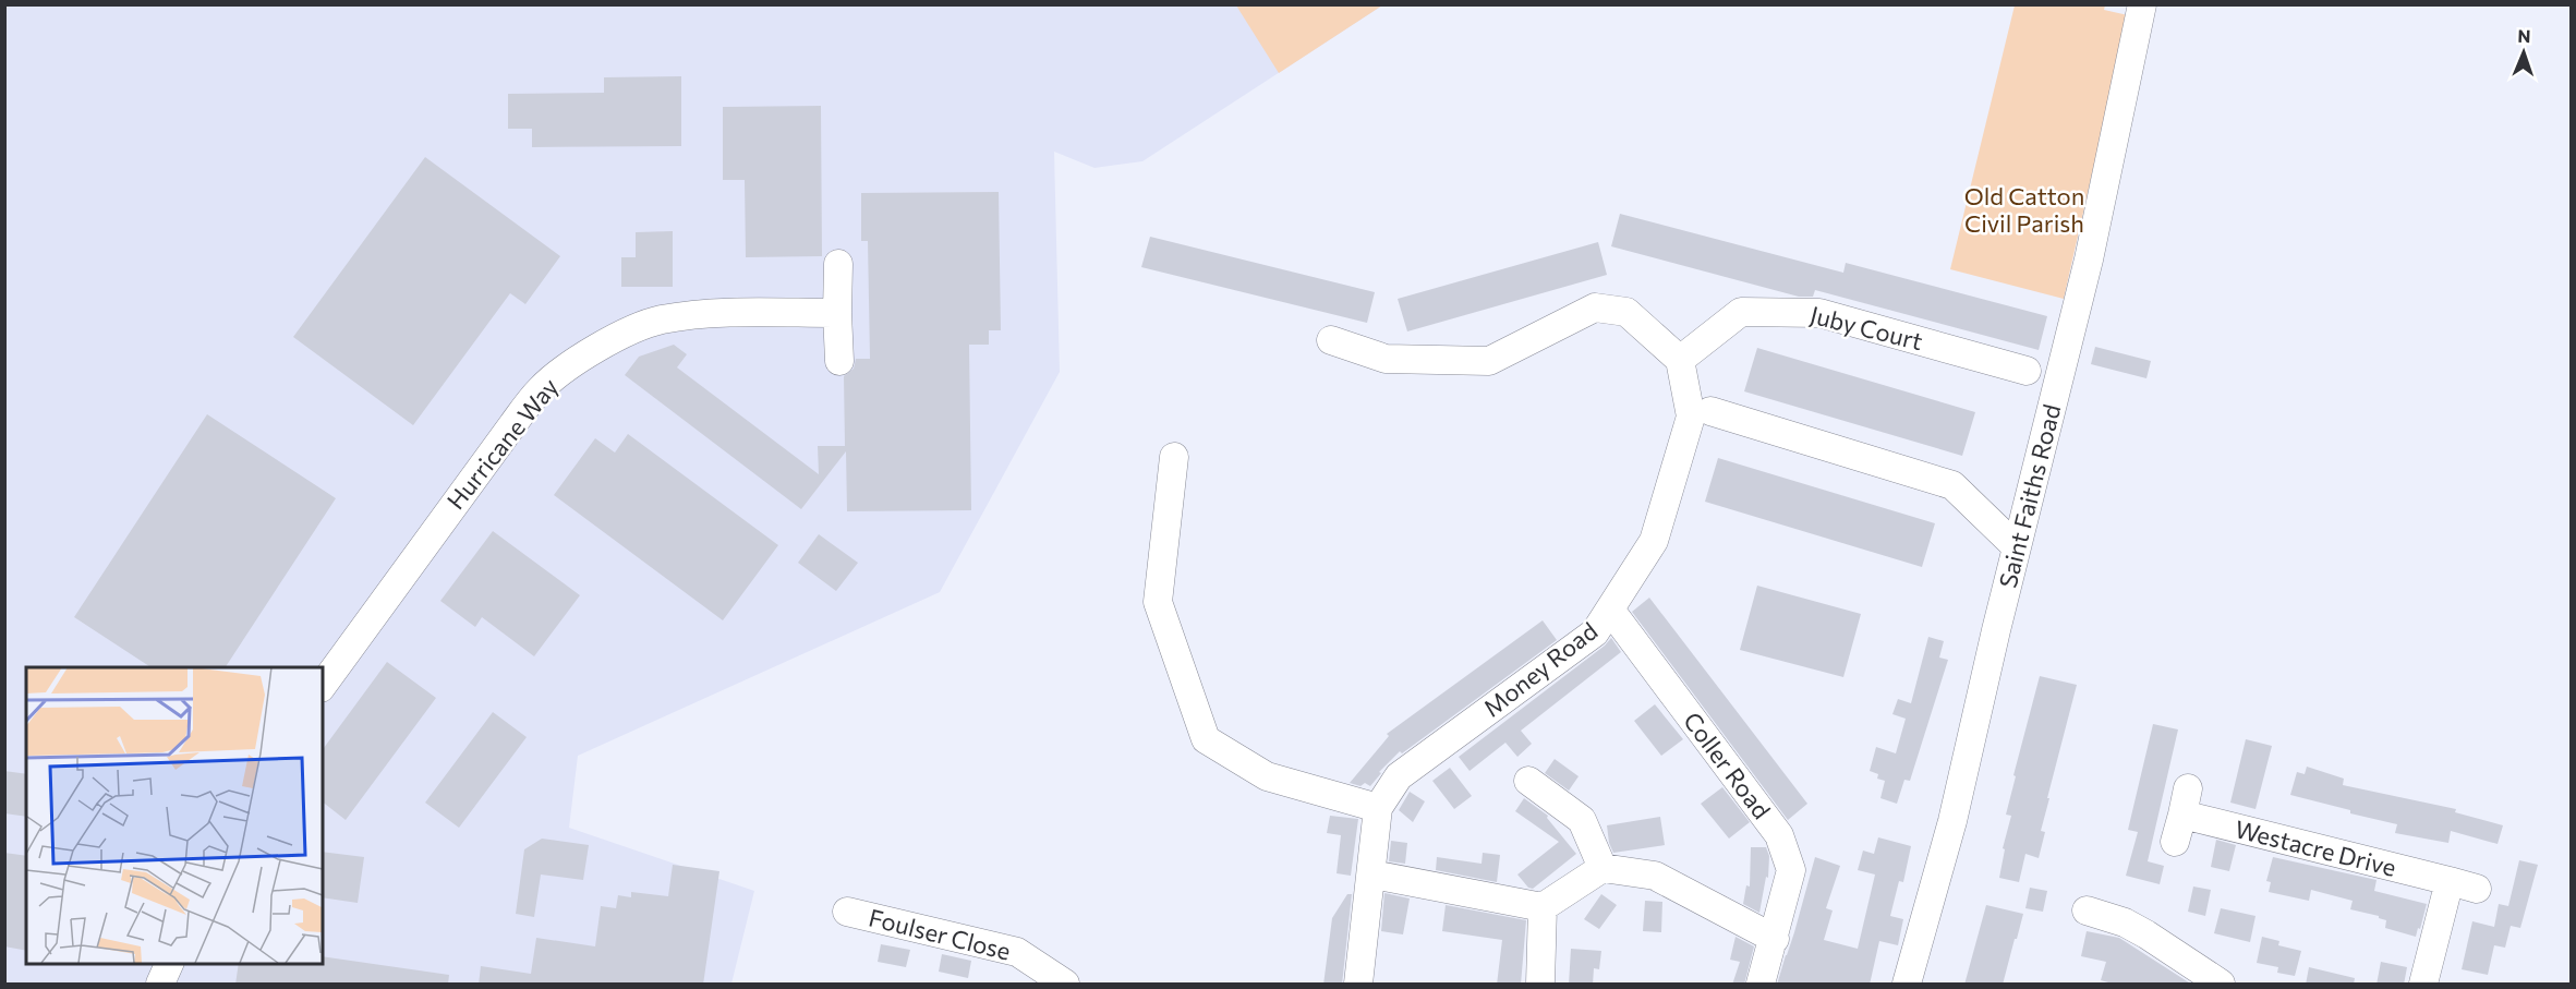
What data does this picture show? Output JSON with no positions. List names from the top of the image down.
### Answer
{
  "streets": {
    "street": [
      "Juby Court",
      "Hurricane Way",
      "Saint Faiths Road",
      "Money Road",
      "Coller Road",
      "Westacre Drive",
      "Foulser Close"
    ]
  },
  "crossings": [
    ["Juby Court", "Money Road"],
    ["Money Road", "Coller Road"]
  ],
  "parks": ["Old Catton Civil Parish"],
  "north": "top"
}
